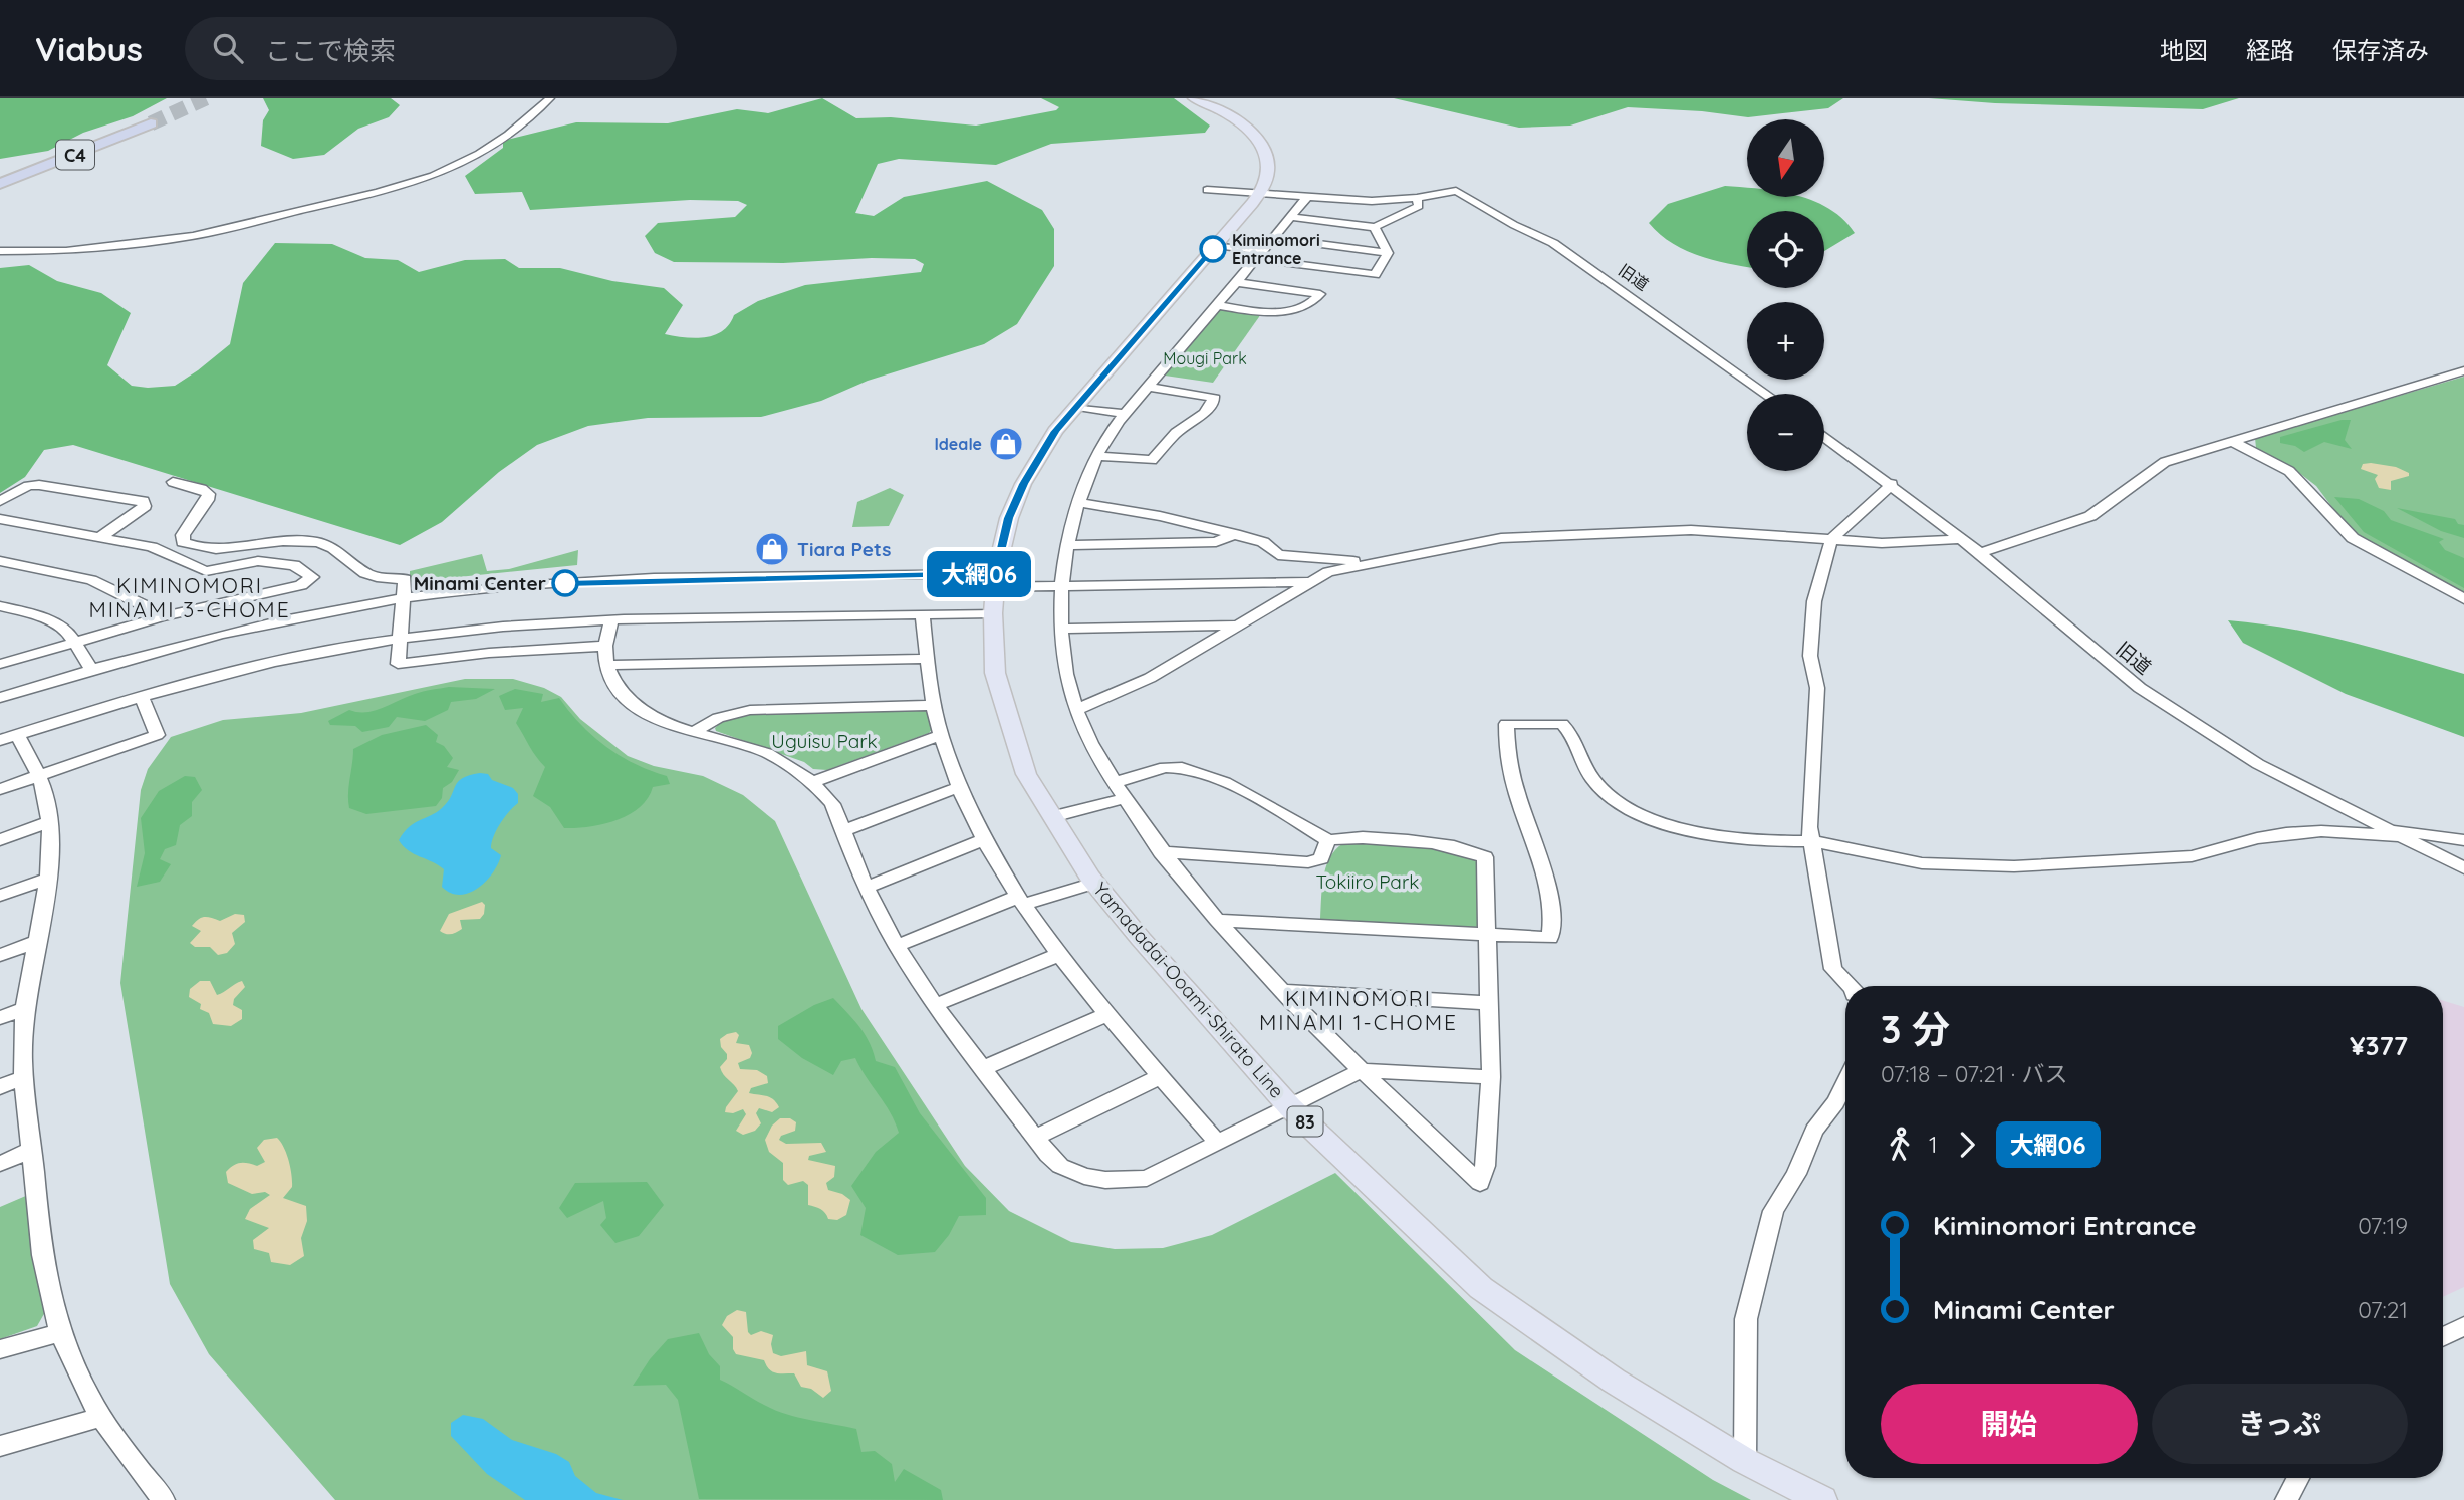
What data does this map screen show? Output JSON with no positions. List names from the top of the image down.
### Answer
{
  "streets": {
    "highway": ["C4"],
    "main road": ["Yamadadai-Ooami-Shirato Line", "83"],
    "street": ["旧道"]
  },
  "districts": ["KIMINOMORI MINAMI 3-CHOME", "KIMINOMORI MINAMI 1-CHOME"],
  "parks": ["Mougi Park", "Uguisu Park", "Tokiiro Park"],
  "places": {
    "other": ["Kiminomori Entrance", "Minami Center"],
    "shop": ["Ideale", "Tiara Pets"]
  },
  "lines": ["bus line 大網06"],
  "north": "bottom",
  "page": {
    "header": "Viabus",
    "search": "ここで検索",
    "nav": ["地図", "経路", "保存済み"],
    "on_map": "大網06",
    "map_buttons": ["+", "−"],
    "heading": ["3 分", "07:18 – 07:21 · バス", "¥377"],
    "legs": ["1", "大網06"],
    "list": [
      {
        "name": "Kiminomori Entrance",
        "value": "07:19"
      },
      {
        "name": "Minami Center",
        "value": "07:21"
      }
    ],
    "buttons": ["開始", "きっぷ"]
  }
}
